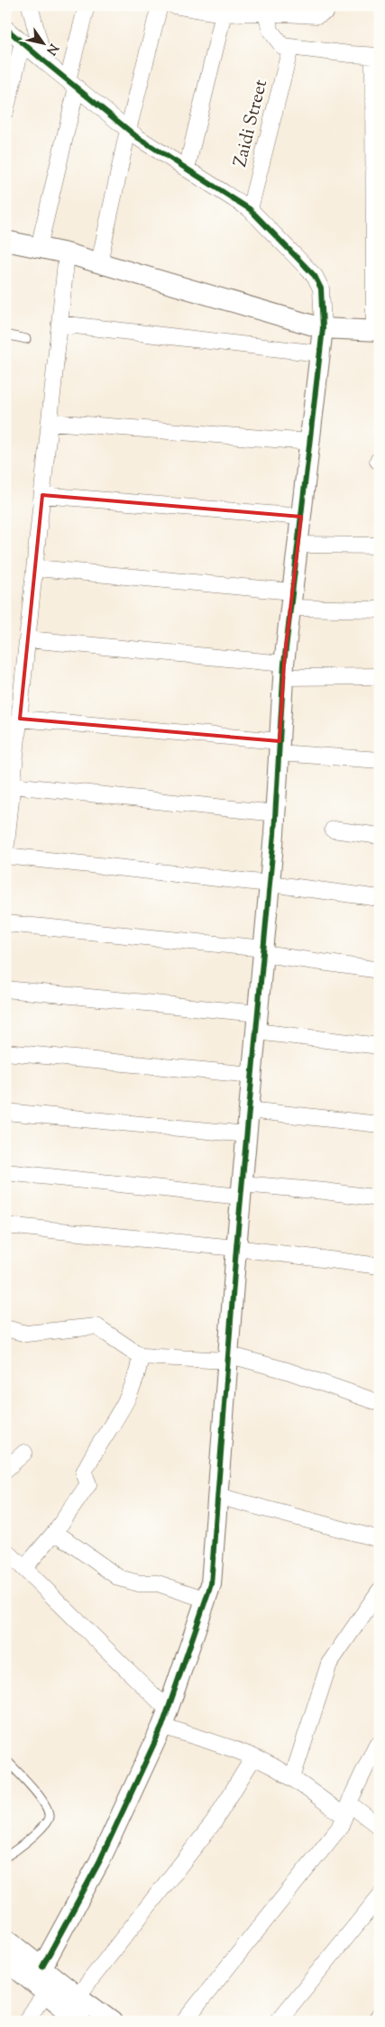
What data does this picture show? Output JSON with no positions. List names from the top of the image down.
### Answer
{
  "streets": {
    "street": ["Zaidi Street"]
  },
  "north": "bottom right"
}
